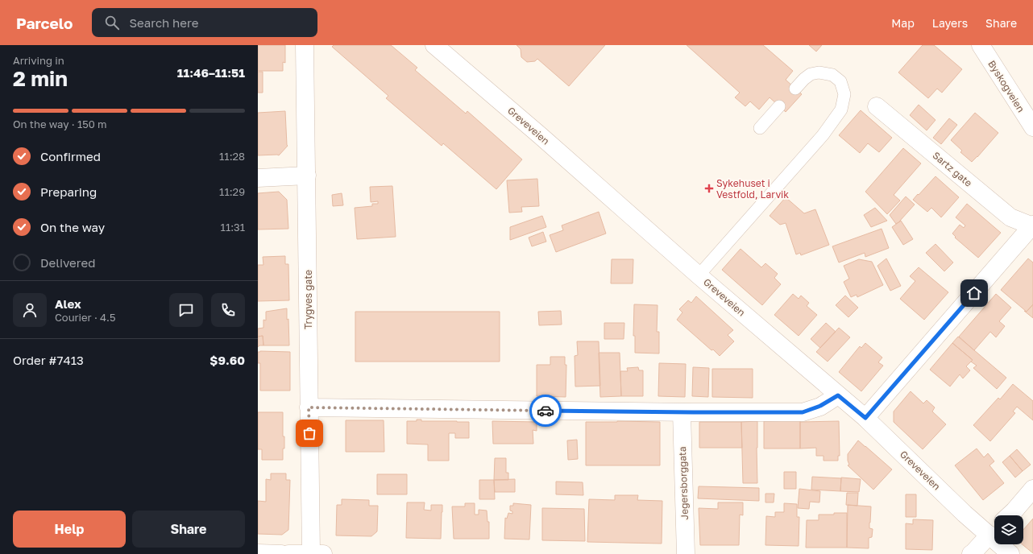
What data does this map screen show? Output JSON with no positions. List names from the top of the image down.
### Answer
{
  "streets": {
    "street": [
      "Byskogveien",
      "Greveveien",
      "Sartz gate",
      "Trygves gate",
      "Jegersborggata"
    ]
  },
  "places": {
    "health": ["Sykehuset i Vestfold, Larvik"]
  },
  "page": {
    "header": "Parcelo",
    "search": "Search here",
    "nav": ["Map", "Layers", "Share"],
    "heading": ["2 min", "Arriving in", "11:46–11:51"],
    "panel": [
      "Alex",
      "Courier · 4.5",
      "Order #7413",
      "$9.60"
    ],
    "bar": "On the way · 150 m",
    "list": [
      ["Confirmed", "11:28"],
      ["Preparing", "11:29"],
      ["On the way", "11:31"],
      "Delivered"
    ],
    "buttons": ["Help", "Share"]
  }
}
